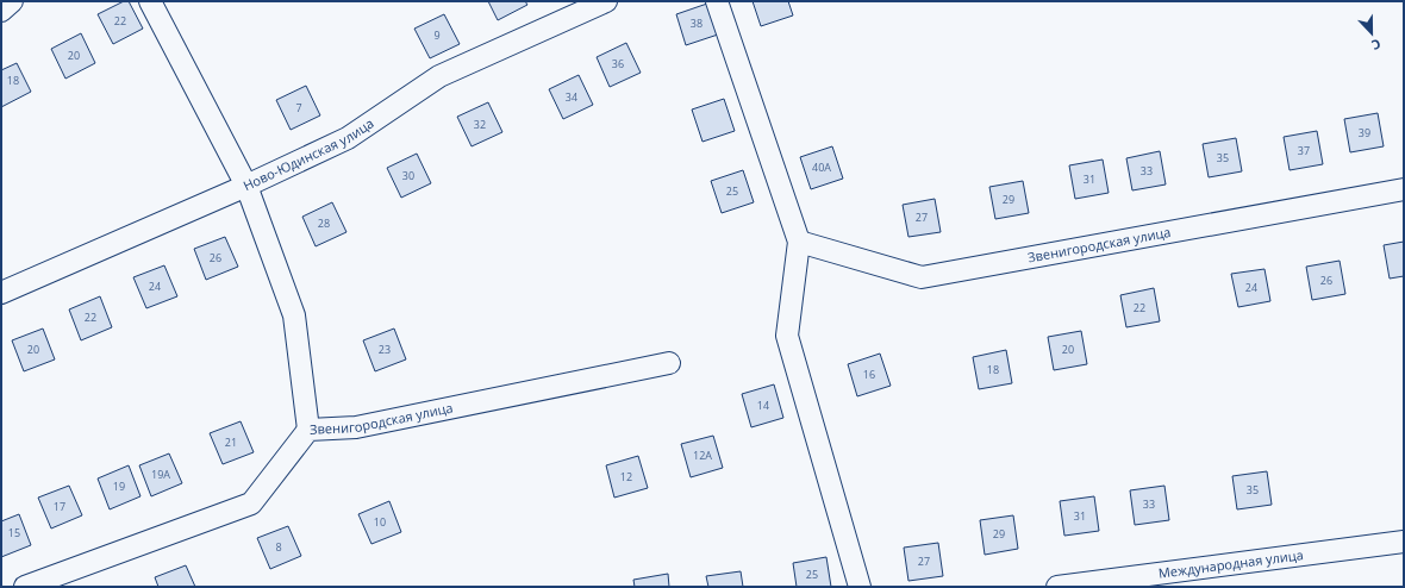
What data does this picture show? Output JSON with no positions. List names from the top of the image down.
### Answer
{
  "streets": {
    "street": ["Ново-Юдинская улица", "Звенигородская улица", "Международная улица"]
  },
  "house_numbers": [
    "22",
    "38",
    "9",
    "20",
    "36",
    "18",
    "34",
    "7",
    "32",
    "39",
    "37",
    "35",
    "40А",
    "33",
    "30",
    "31",
    "25",
    "29",
    "27",
    "28",
    "26",
    "26",
    "24",
    "24",
    "22",
    "22",
    "20",
    "23",
    "20",
    "18",
    "16",
    "14",
    "21",
    "12А",
    "19А",
    "12",
    "19",
    "35",
    "33",
    "17",
    "31",
    "10",
    "15",
    "29",
    "8",
    "27",
    "25"
  ],
  "north": "bottom"
}
